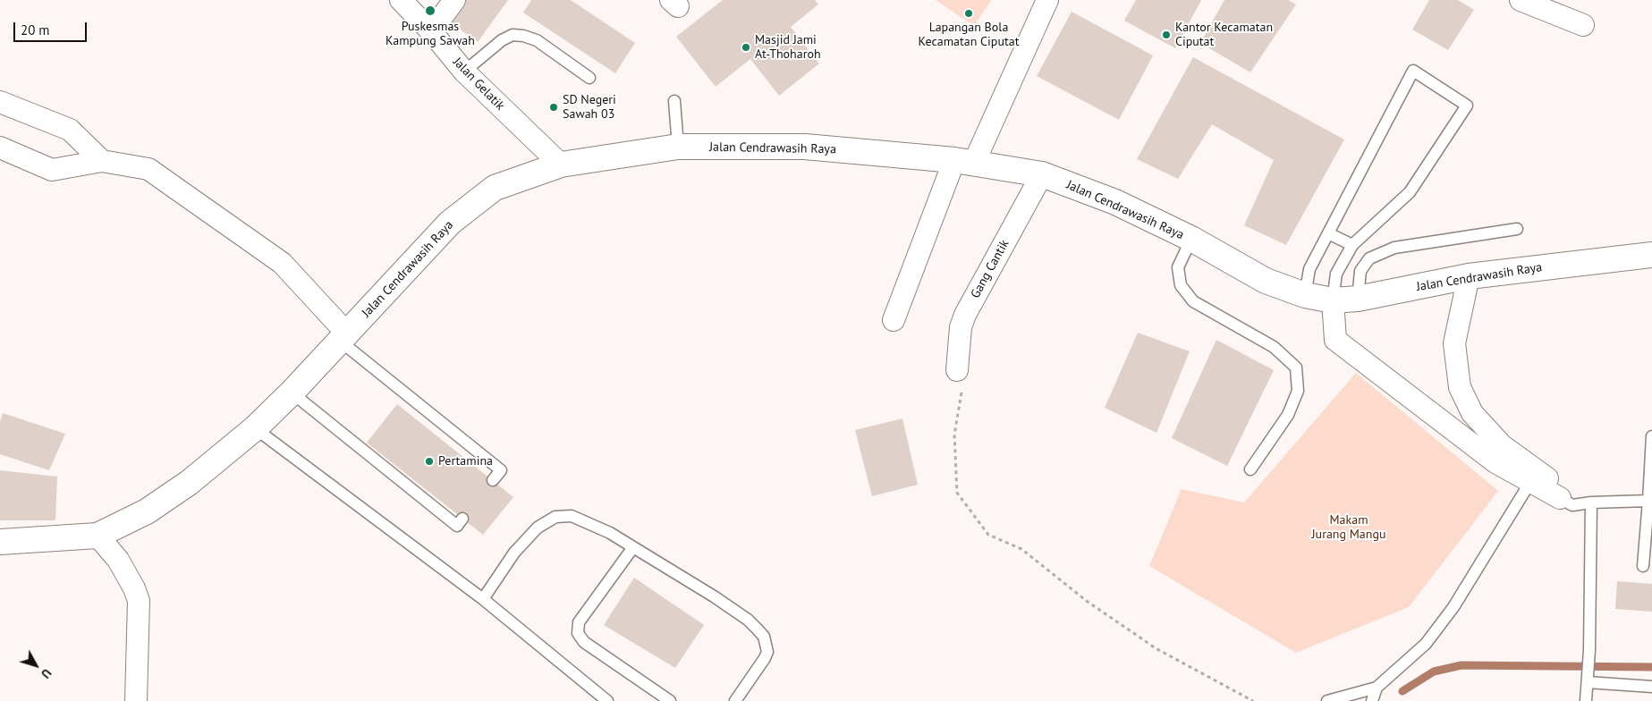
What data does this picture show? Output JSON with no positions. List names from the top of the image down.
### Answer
{
  "streets": {
    "main road": ["Jalan Cendrawasih Raya"],
    "street": ["Jalan Gelatik", "Gang Cantik"]
  },
  "crossings": [
    ["Jalan Gelatik", "Jalan Cendrawasih Raya"],
    ["Jalan Cendrawasih Raya", "Gang Cantik"]
  ],
  "parks": ["Makam Jurang Mangu"],
  "places": [
    "Puskesmas Kampung Sawah",
    "Lapangan Bola Kecamatan Ciputat",
    "Kantor Kecamatan Ciputat",
    "Masjid Jami At-Thoharoh",
    "SD Negeri Sawah 03",
    "Pertamina"
  ],
  "scale_bar": "20 m",
  "north": "bottom right"
}
